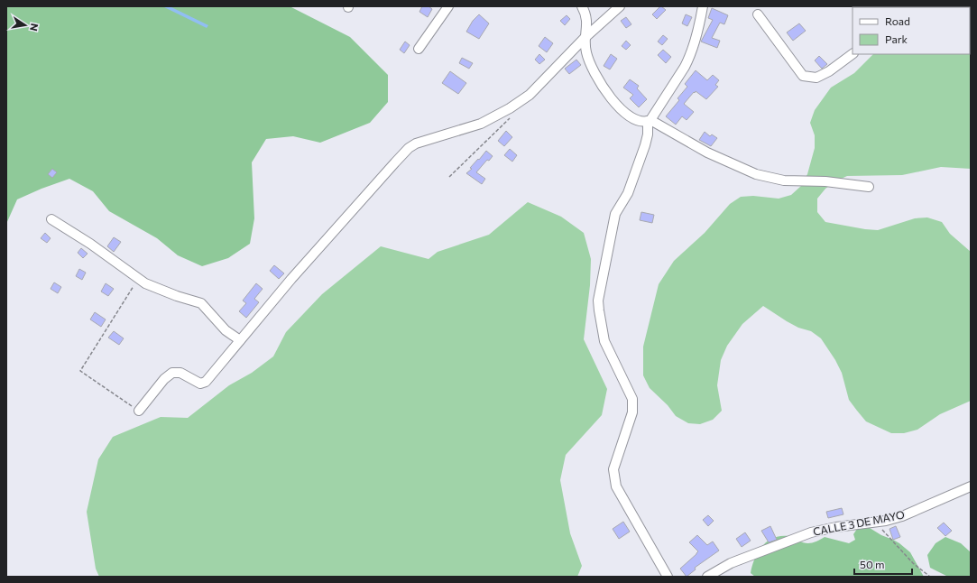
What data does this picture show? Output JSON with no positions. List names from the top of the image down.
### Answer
{
  "streets": {
    "street": ["CALLE 3 DE MAYO"]
  },
  "legend": ["Road", "Park"],
  "scale_bar": "50 m",
  "north": "right"
}
